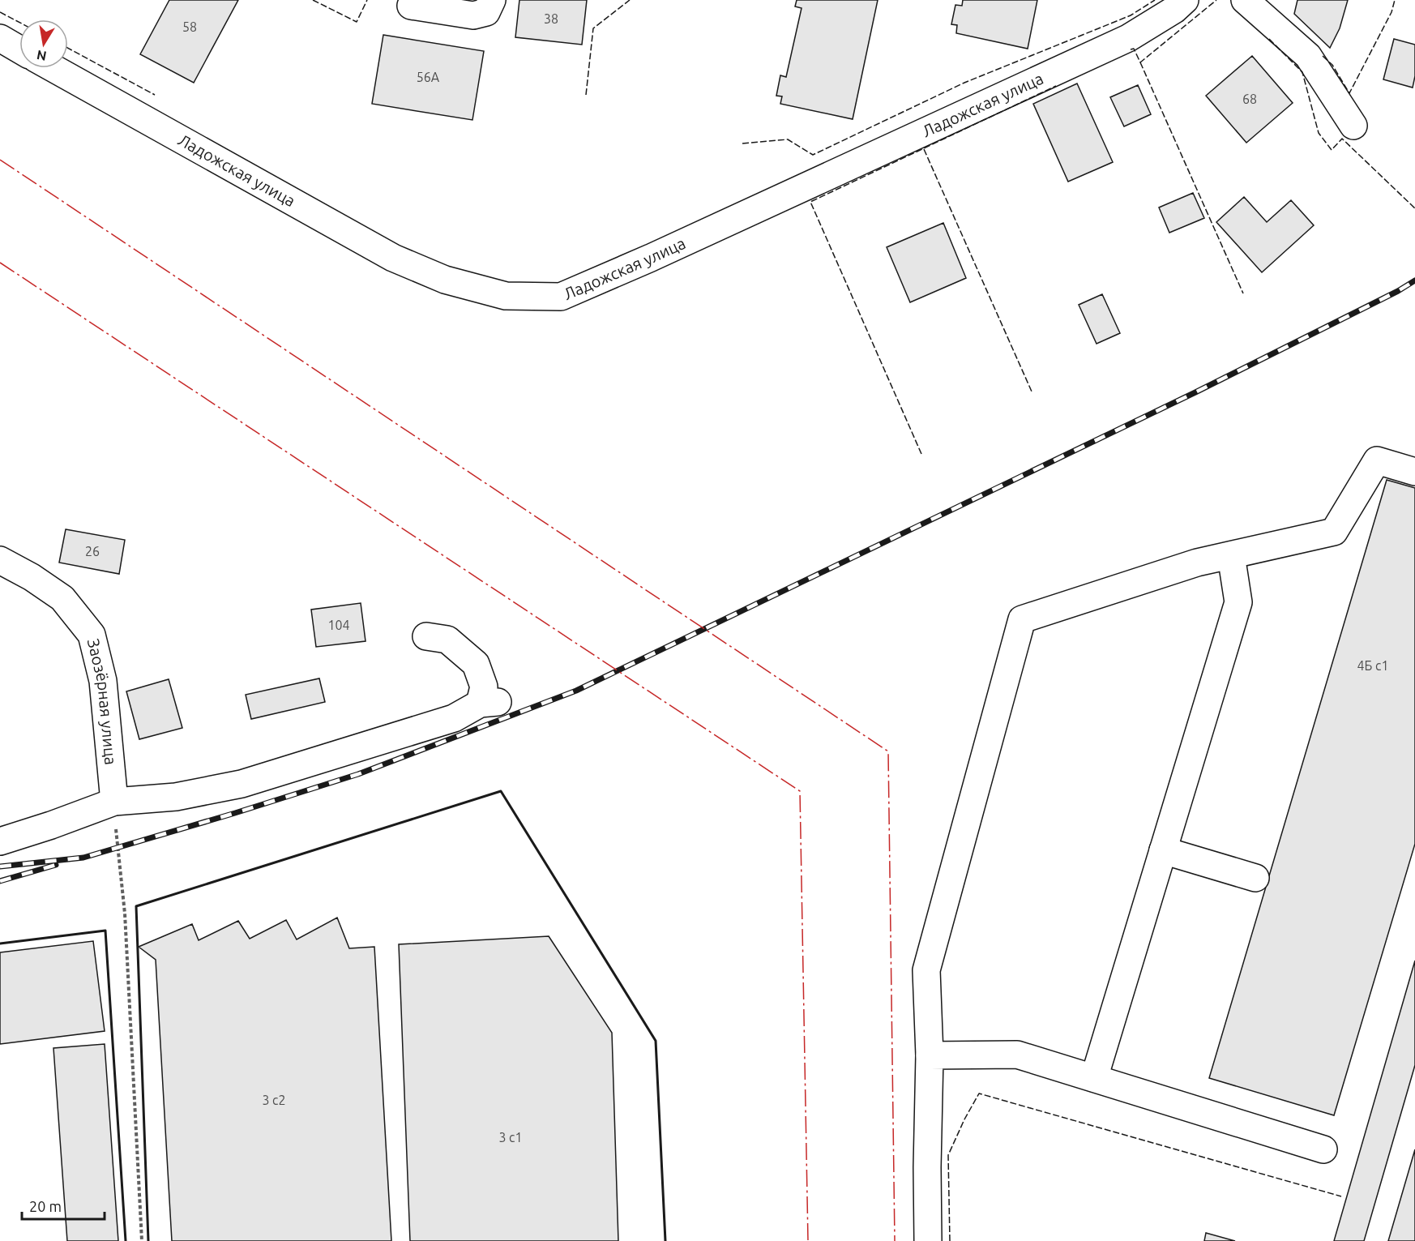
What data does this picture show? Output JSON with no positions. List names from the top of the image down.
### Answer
{
  "streets": {
    "street": ["Ладожская улица", "Заозёрная улица"]
  },
  "house_numbers": [
    "38",
    "58",
    "56А",
    "68",
    "26",
    "104",
    "4Б с1",
    "3 с2",
    "3 с1"
  ],
  "scale_bar": "20 m",
  "north": "bottom"
}
